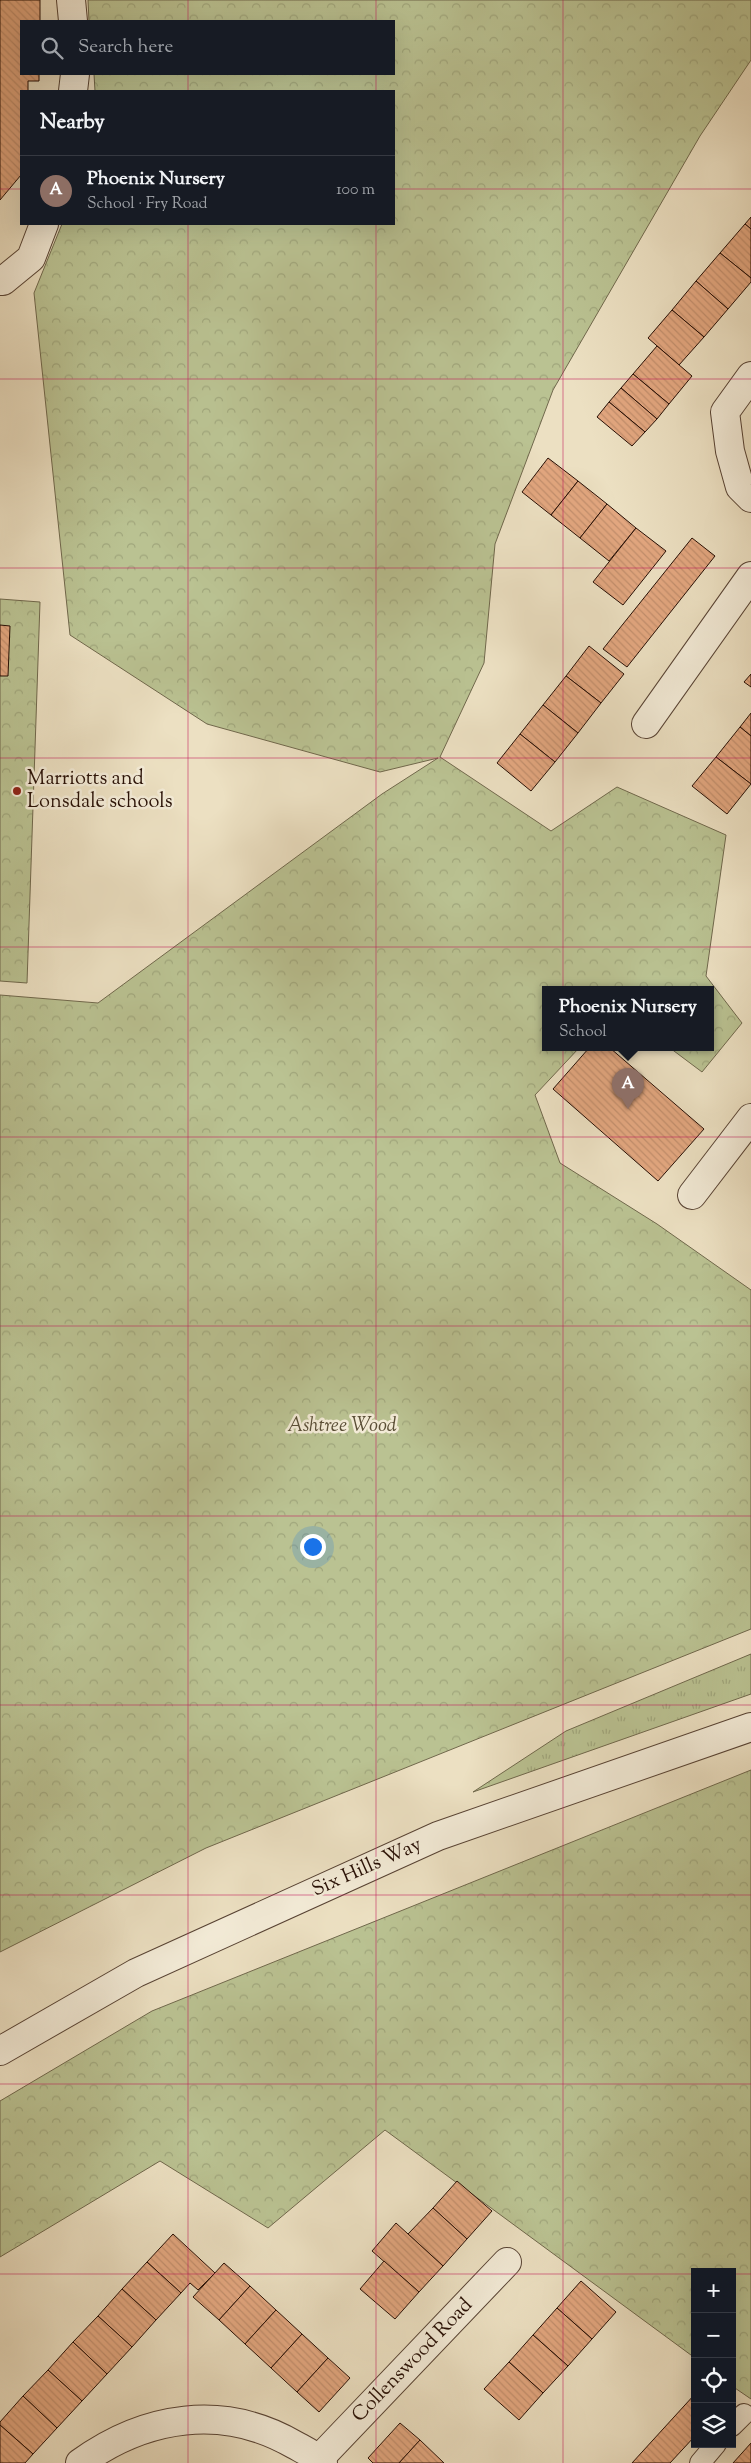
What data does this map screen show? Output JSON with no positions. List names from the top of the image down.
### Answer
{
  "streets": {
    "street": ["Six Hills Way", "Collenswood Road"]
  },
  "parks": ["Ashtree Wood"],
  "places": ["Marriotts and Lonsdale schools"],
  "page": {
    "search": "Search here",
    "heading": "Nearby",
    "list": [
      {
        "mark": "A",
        "name": "Phoenix Nursery",
        "note": "School · Fry Road",
        "value": "100 m"
      }
    ],
    "popup": ["Phoenix Nursery", "School"],
    "pins": "A",
    "map_buttons": ["+", "−"]
  }
}
